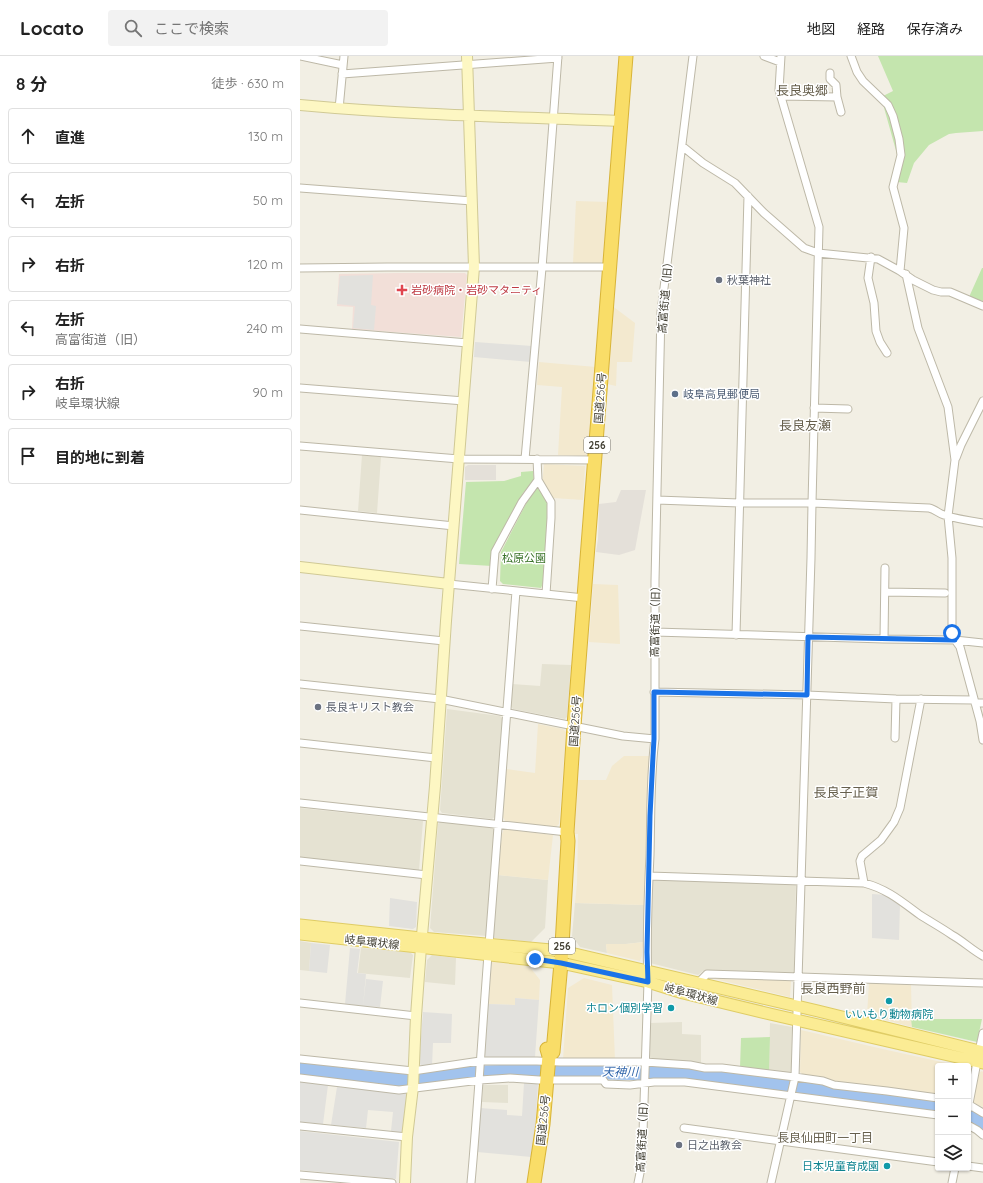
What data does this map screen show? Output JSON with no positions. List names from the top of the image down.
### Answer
{
  "streets": {
    "highway": ["国道256号", "256"],
    "main road": ["岐阜環状線"],
    "street": ["高富街道（旧）"]
  },
  "crossings": [
    ["高富街道（旧）", "岐阜環状線"],
    ["国道256号", "岐阜環状線"]
  ],
  "districts": [
    "長良奥郷",
    "長良友瀬",
    "長良子正賀",
    "長良西野前",
    "長良仙田町一丁目"
  ],
  "water": ["天神川"],
  "parks": ["松原公園"],
  "places": {
    "other": [
      "秋葉神社",
      "岐阜高見郵便局",
      "長良キリスト教会",
      "いいもり動物病院",
      "ホロン個別学習",
      "日之出教会",
      "日本児童育成園"
    ],
    "health": ["岩砂病院・岩砂マタニティ"]
  },
  "page": {
    "header": "Locato",
    "search": "ここで検索",
    "nav": ["地図", "経路", "保存済み"],
    "heading": ["8 分", "徒歩 · 630 m"],
    "list": [
      ["直進", "130 m"],
      ["左折", "50 m"],
      ["右折", "120 m"],
      ["左折", "高富街道（旧）", "240 m"],
      ["右折", "岐阜環状線", "90 m"],
      "目的地に到着"
    ],
    "map_buttons": ["+", "−"]
  }
}
